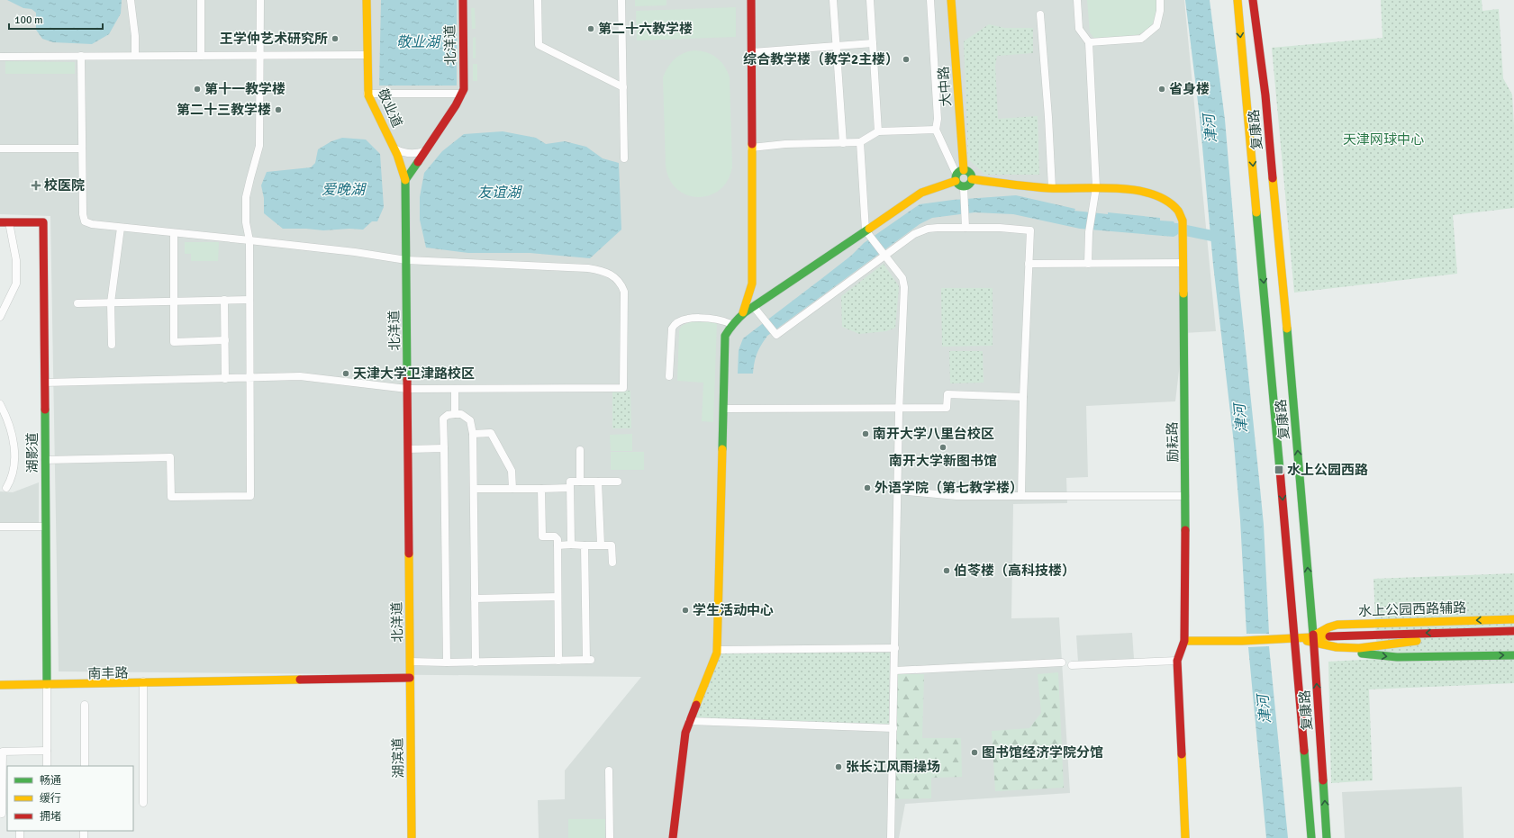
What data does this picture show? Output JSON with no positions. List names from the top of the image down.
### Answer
{
  "streets": {
    "main road": [
      "北洋道",
      "大中路",
      "敬业道",
      "复康路",
      "励耘路",
      "湖影道",
      "水上公园西路辅路",
      "南丰路",
      "湖滨道"
    ]
  },
  "crossings": [
    ["北洋道", "敬业道"],
    ["北洋道", "南丰路"],
    ["北洋道", "湖滨道"],
    ["复康路", "水上公园西路辅路"],
    ["湖影道", "南丰路"],
    ["南丰路", "湖滨道"]
  ],
  "water": [
    "敬业湖",
    "津河",
    "爱晚湖",
    "友谊湖"
  ],
  "parks": ["天津网球中心"],
  "places": {
    "other": [
      "第二十六教学楼",
      "王学仲艺术研究所",
      "综合教学楼（教学2主楼）",
      "第十一教学楼",
      "省身楼",
      "第二十三教学楼",
      "天津大学卫津路校区",
      "南开大学八里台校区",
      "南开大学新图书馆",
      "外语学院（第七教学楼）",
      "伯苓楼（高科技楼）",
      "学生活动中心",
      "图书馆经济学院分馆",
      "张长江风雨操场"
    ],
    "health": ["校医院"],
    "transit": ["水上公园西路"]
  },
  "legend": ["畅通", "缓行", "拥堵"],
  "scale_bar": "100 m"
}
